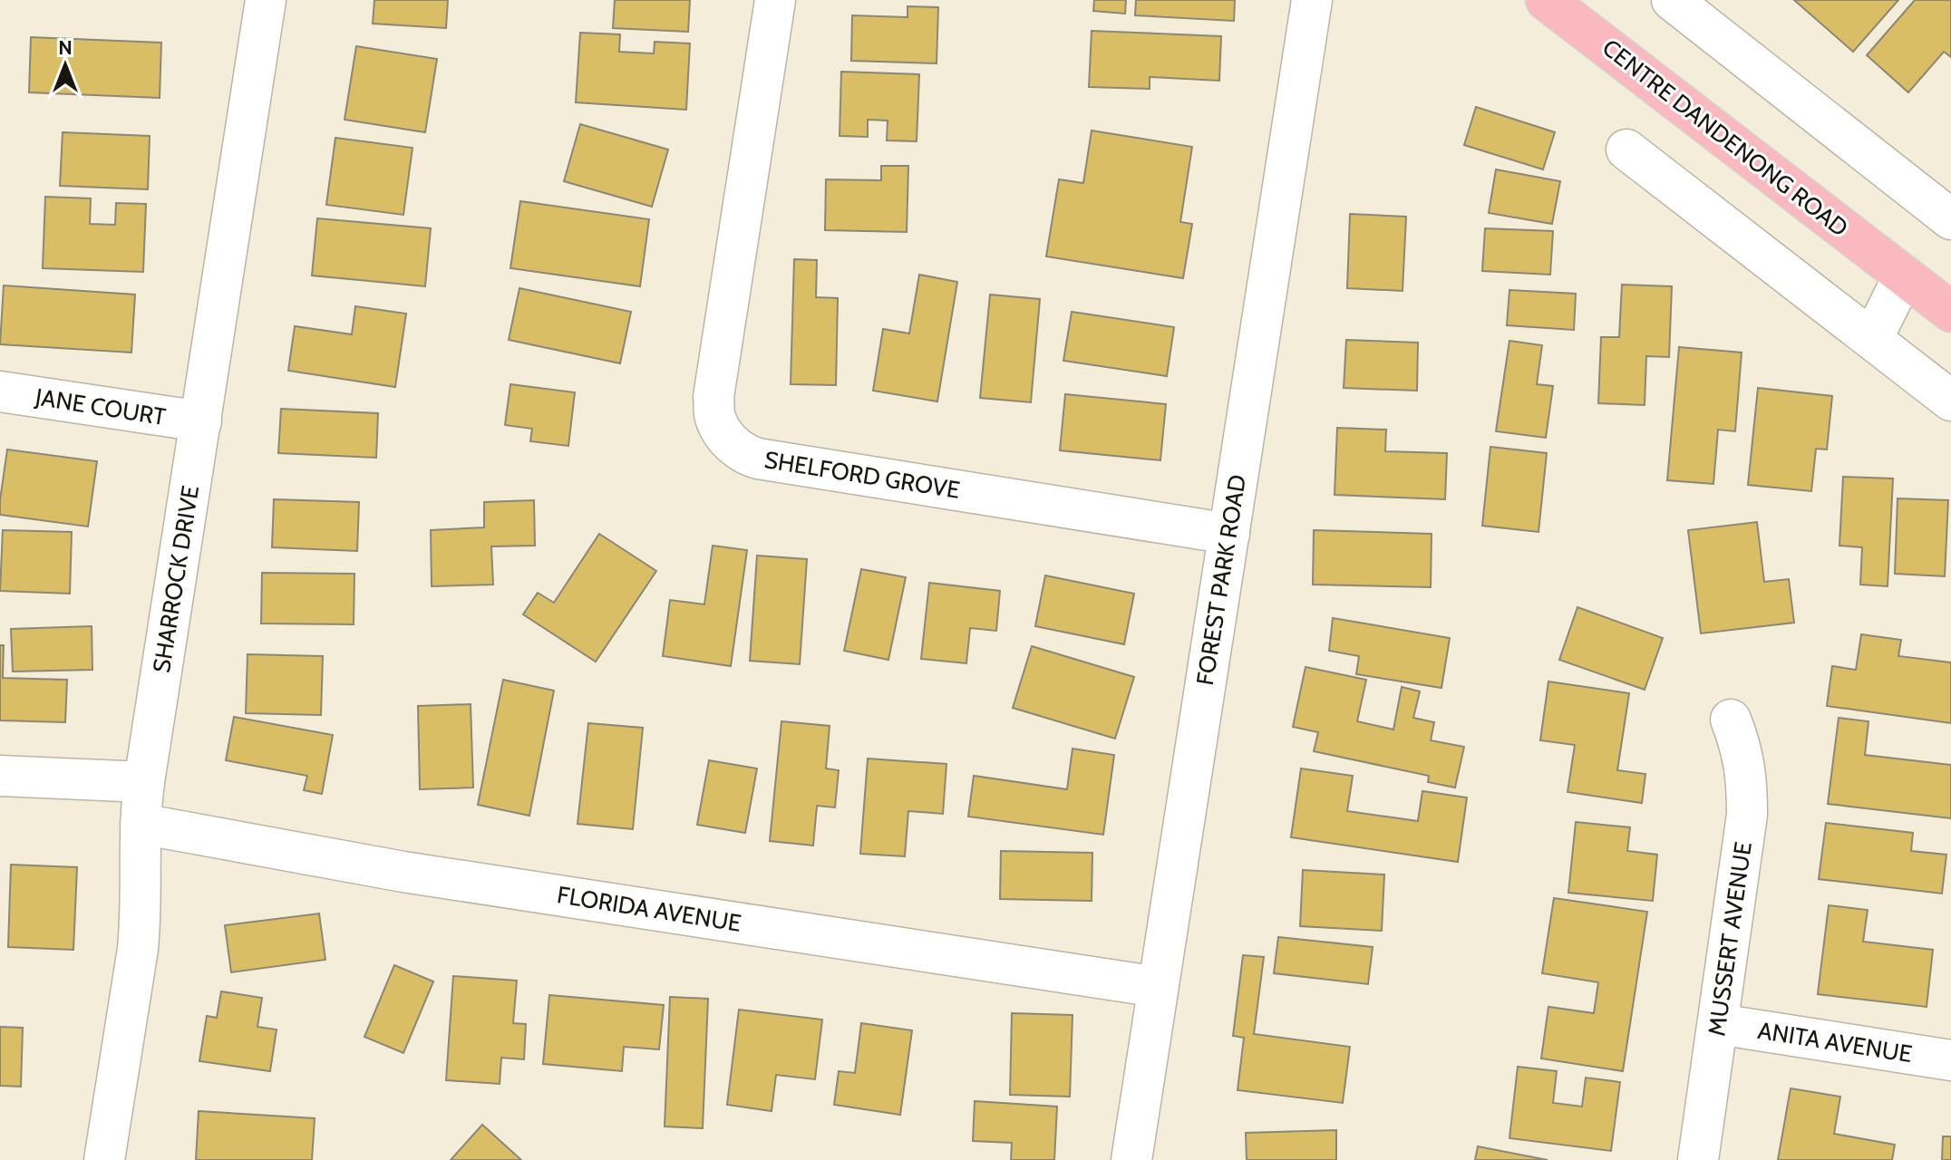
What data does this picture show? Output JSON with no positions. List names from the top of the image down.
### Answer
{
  "streets": {
    "main road": ["CENTRE DANDENONG ROAD"],
    "street": [
      "JANE COURT",
      "SHELFORD GROVE",
      "SHARROCK DRIVE",
      "FOREST PARK ROAD",
      "FLORIDA AVENUE",
      "MUSSERT AVENUE",
      "ANITA AVENUE"
    ]
  },
  "crossings": [
    ["JANE COURT", "SHARROCK DRIVE"],
    ["SHELFORD GROVE", "FOREST PARK ROAD"],
    ["SHARROCK DRIVE", "FLORIDA AVENUE"],
    ["FOREST PARK ROAD", "FLORIDA AVENUE"],
    ["MUSSERT AVENUE", "ANITA AVENUE"]
  ],
  "north": "top"
}
